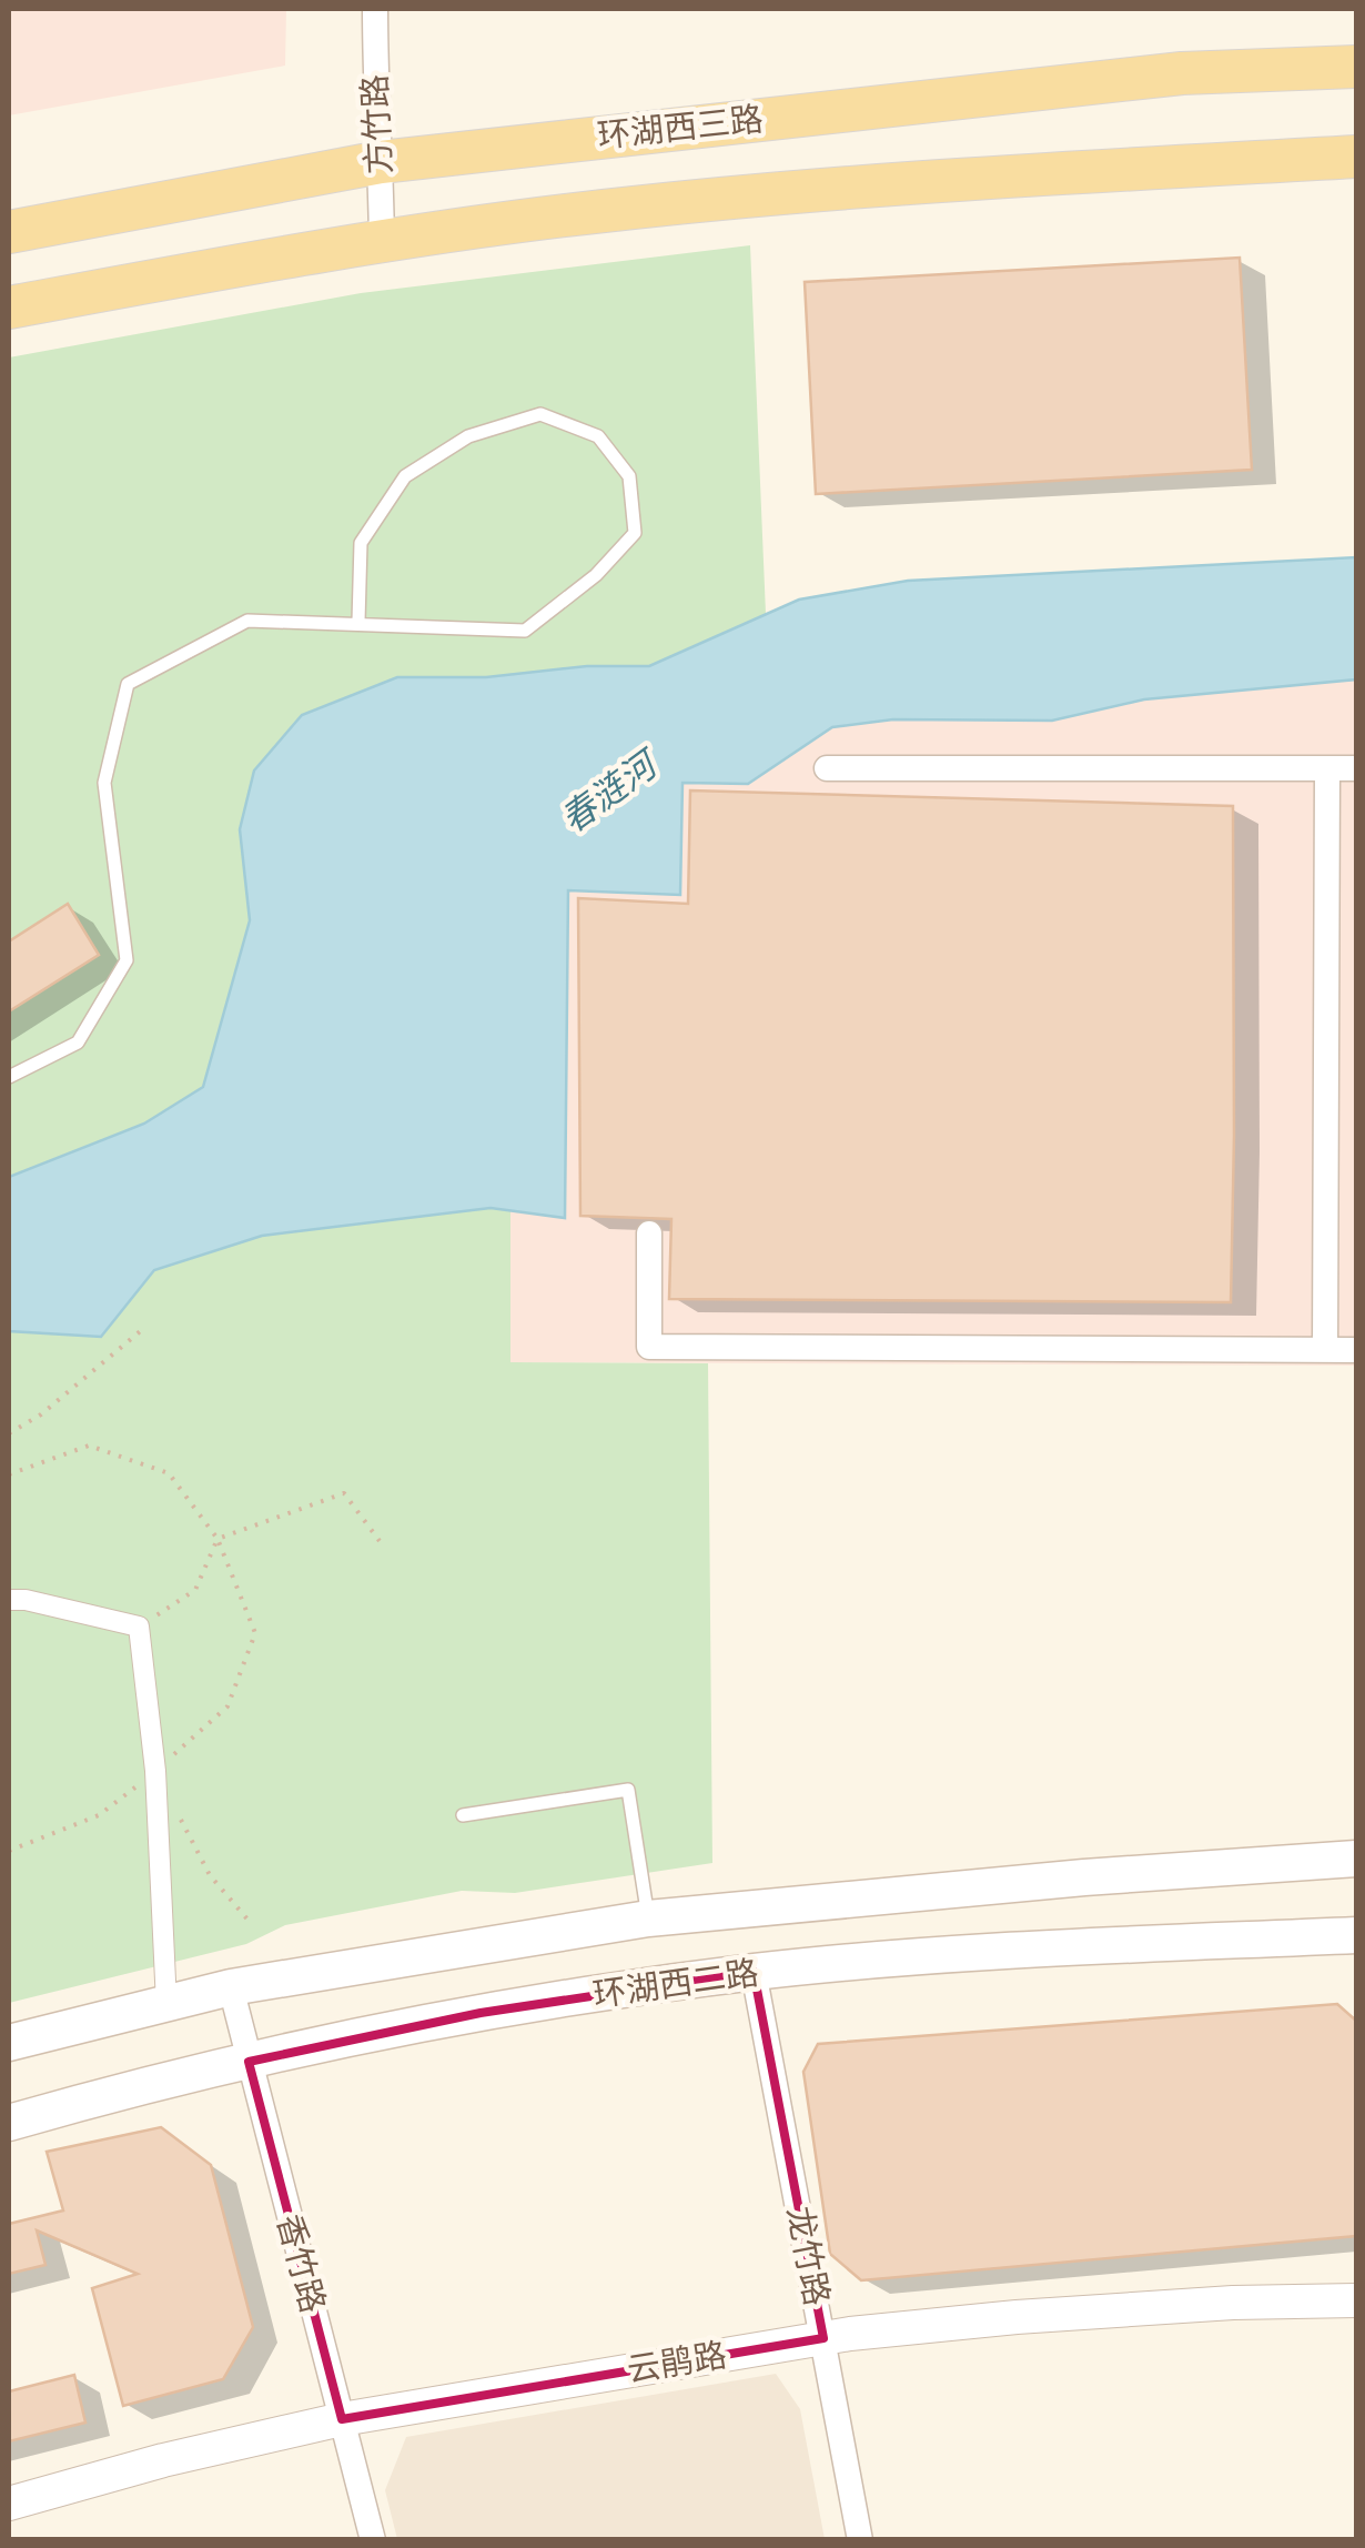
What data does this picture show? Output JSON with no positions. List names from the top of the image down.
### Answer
{
  "streets": {
    "main road": ["环湖西三路", "环湖西二路"],
    "street": [
      "方竹路",
      "龙竹路",
      "香竹路",
      "云鹃路"
    ]
  },
  "crossings": [
    ["方竹路", "环湖西三路"],
    ["环湖西二路", "龙竹路"],
    ["环湖西二路", "香竹路"],
    ["龙竹路", "云鹃路"],
    ["香竹路", "云鹃路"]
  ],
  "water": ["春涟河"]
}
